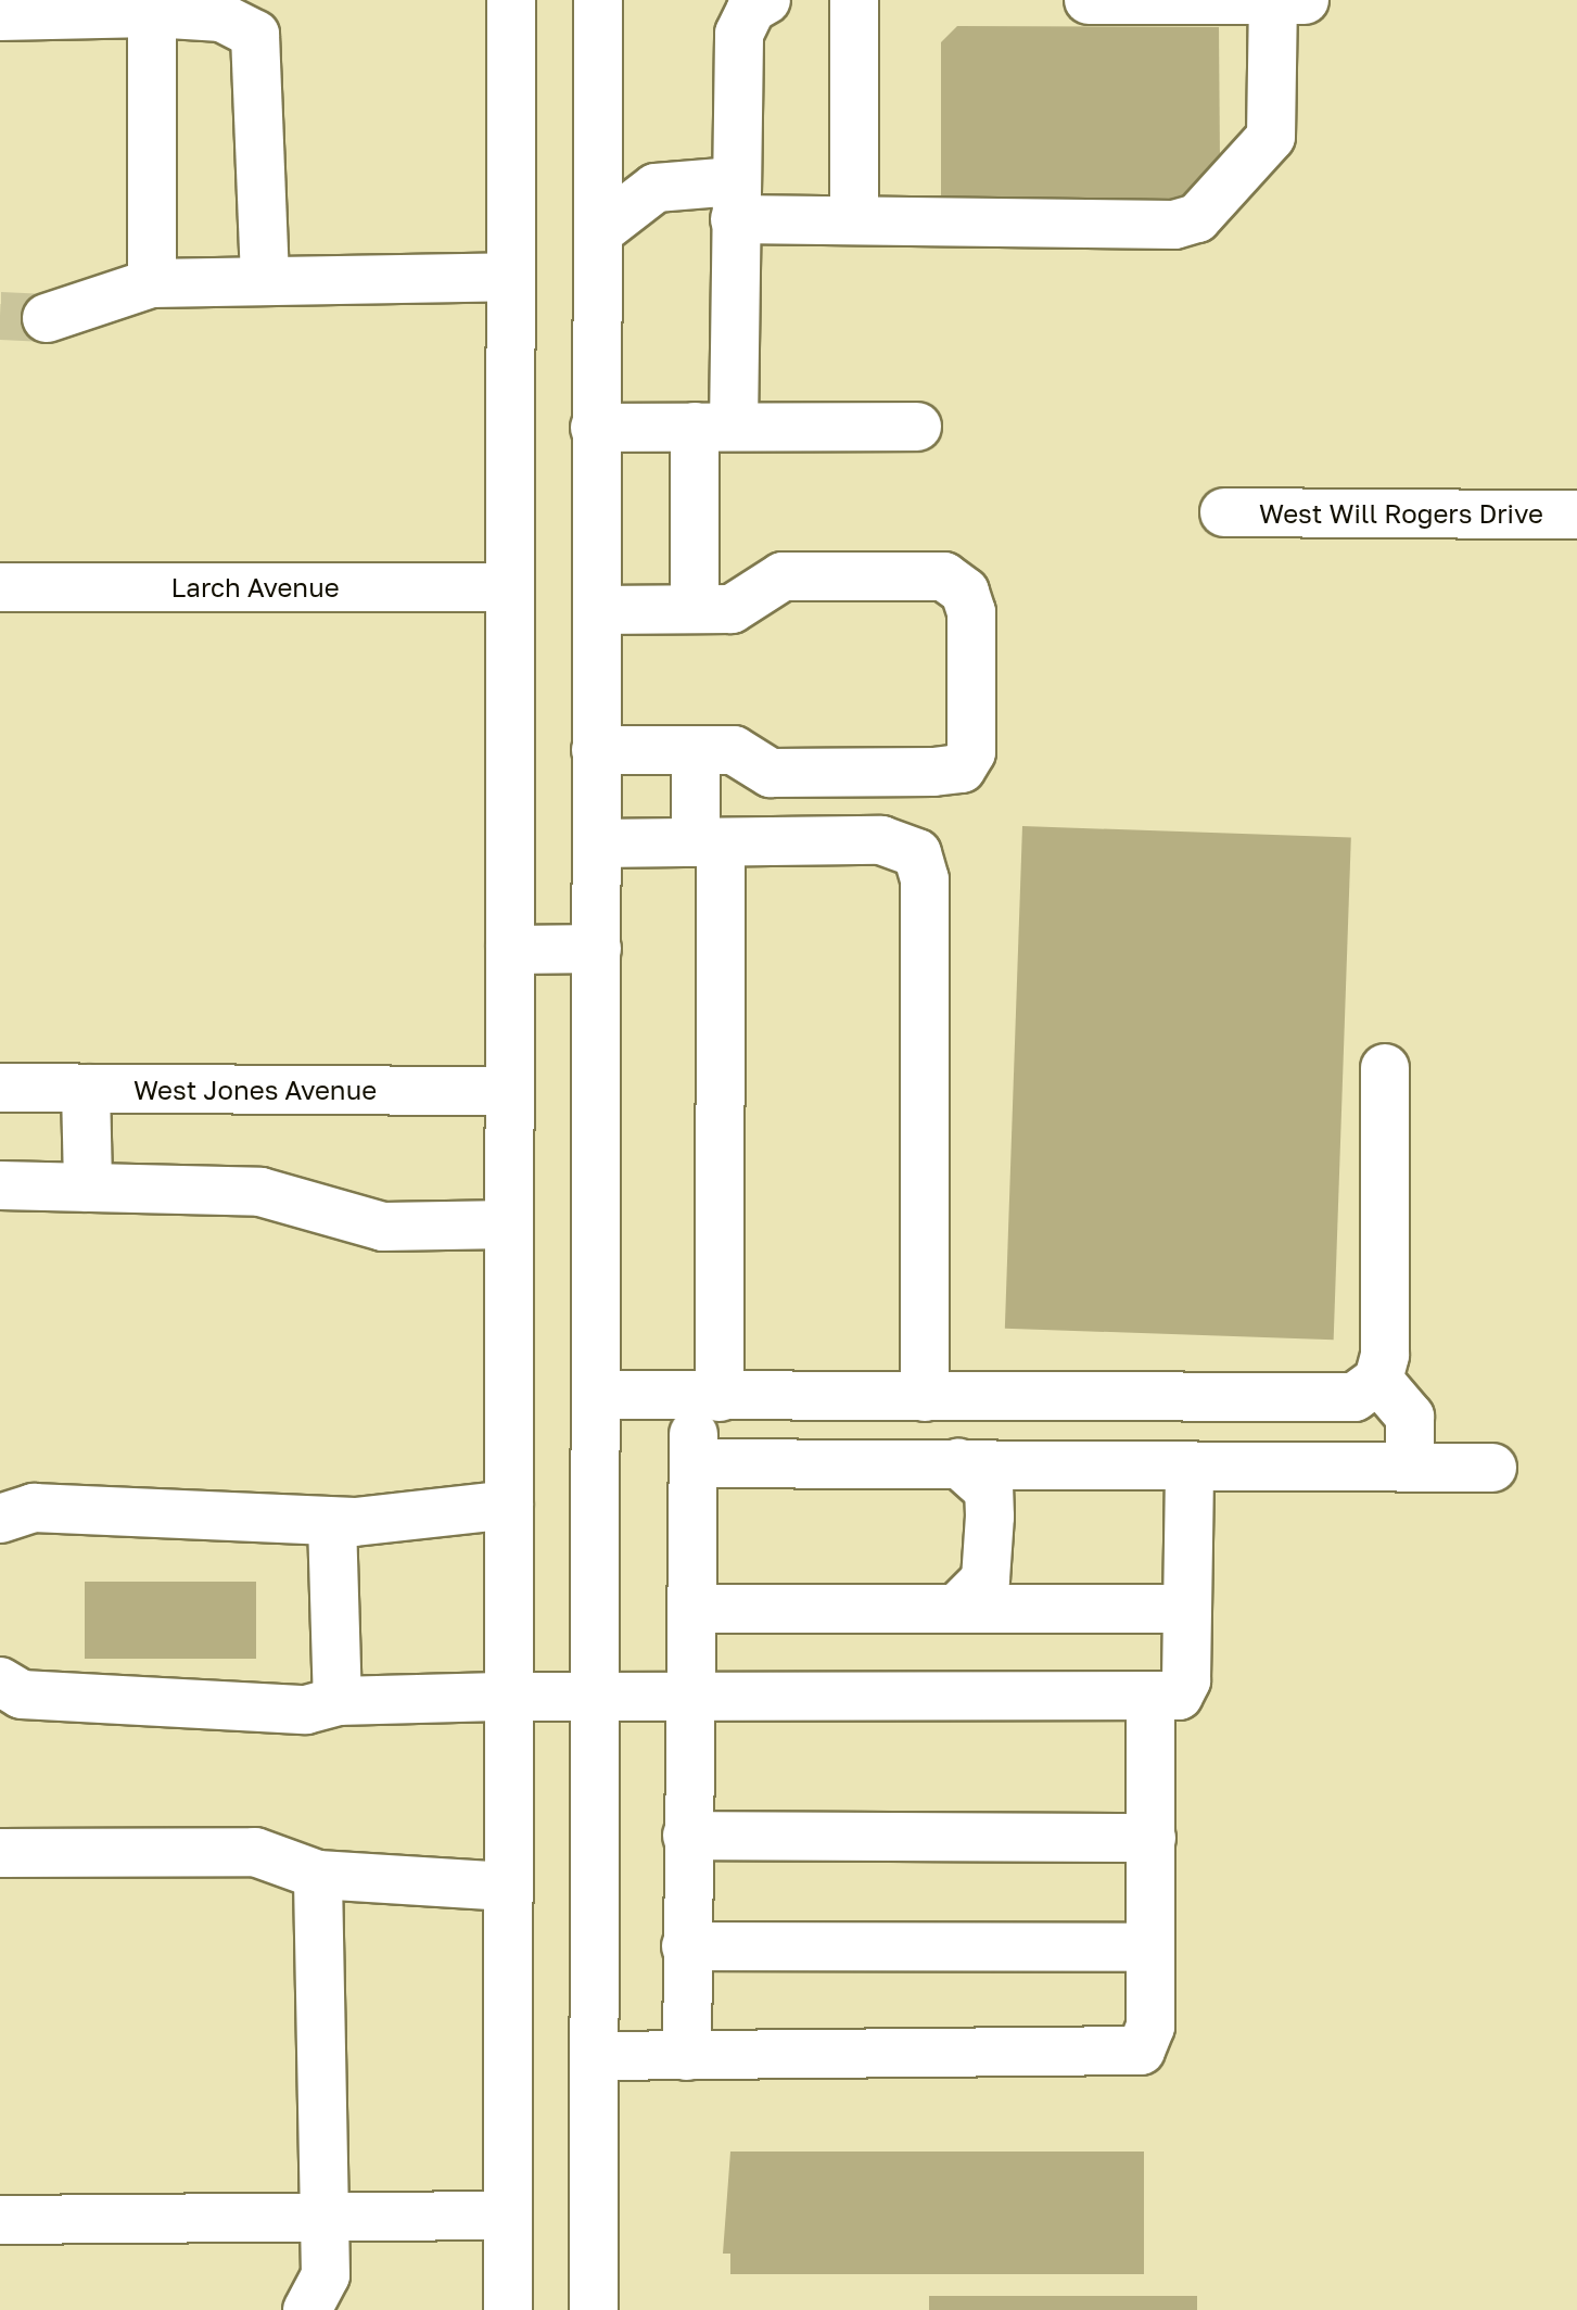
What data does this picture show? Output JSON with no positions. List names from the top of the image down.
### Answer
{
  "streets": {
    "main road": ["West Will Rogers Drive", "Larch Avenue", "West Jones Avenue"]
  }
}
